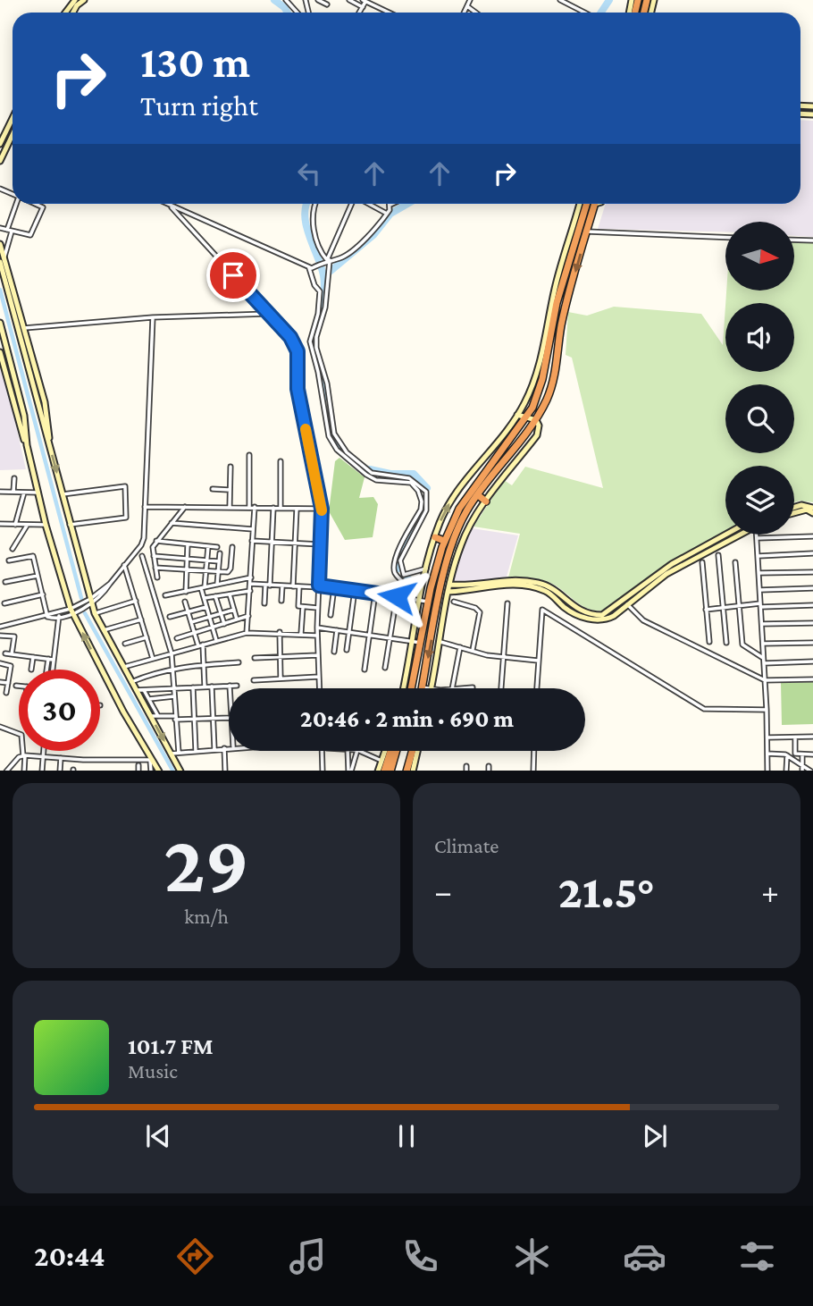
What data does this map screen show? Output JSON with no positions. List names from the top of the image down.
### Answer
{
  "north": "right",
  "page": {
    "turn": ["130 m", "Turn right"],
    "limit": "30",
    "trip": "20:46 · 2 min · 690 m",
    "tile": [
      ["29", "km/h"],
      "Climate"
    ],
    "heat": ["−", "21.5°", "+"],
    "song": ["101.7 FM", "Music"],
    "tabs": "20:44"
  }
}
